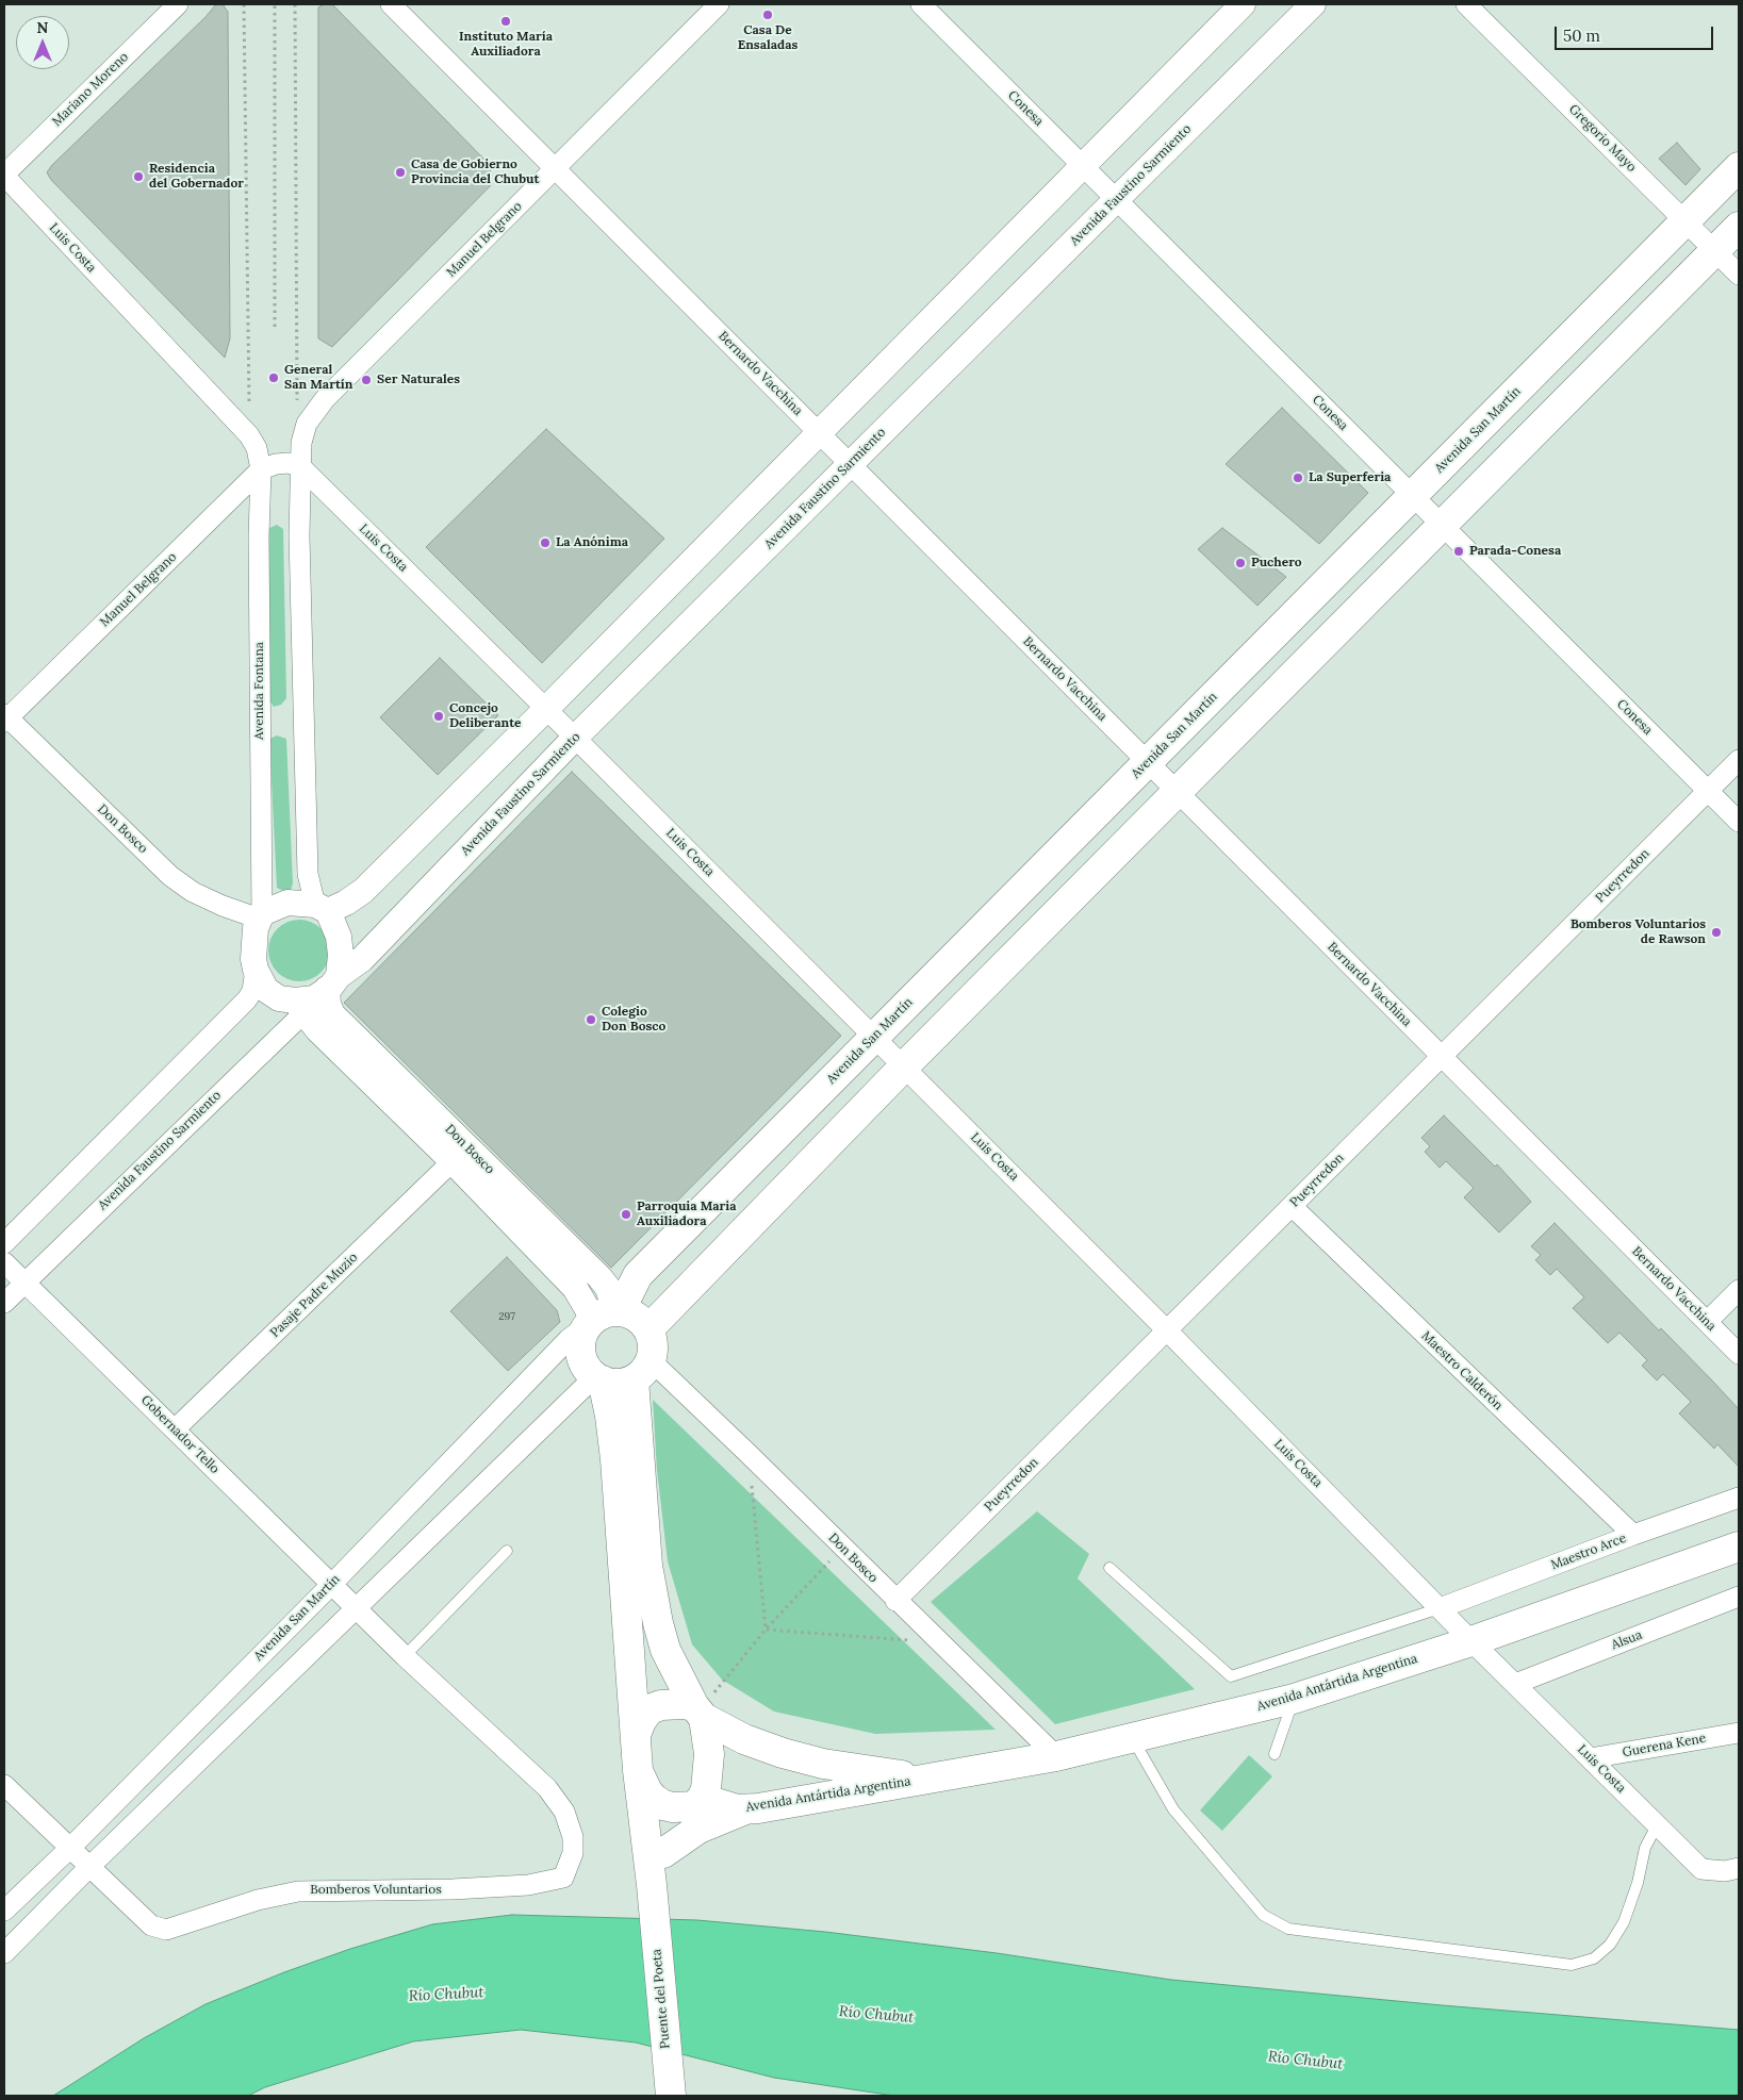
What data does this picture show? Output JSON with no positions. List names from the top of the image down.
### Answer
{
  "streets": {
    "main road": ["Avenida San Martín", "Avenida Antártida Argentina", "Puente del Poeta"],
    "street": [
      "Mariano Moreno",
      "Conesa",
      "Gregorio Mayo",
      "Avenida Faustino Sarmiento",
      "Manuel Belgrano",
      "Luis Costa",
      "Bernardo Vacchina",
      "Avenida Fontana",
      "Don Bosco",
      "Pueyrredon",
      "Pasaje Padre Muzio",
      "Maestro Calderón",
      "Gobernador Tello",
      "Maestro Arce",
      "Alsua",
      "Guerena Kene",
      "Bomberos Voluntarios"
    ]
  },
  "crossings": [
    ["Mariano Moreno", "Luis Costa"],
    ["Conesa", "Avenida Faustino Sarmiento"],
    ["Conesa", "Avenida San Martín"],
    ["Conesa", "Pueyrredon"],
    ["Gregorio Mayo", "Avenida San Martín"],
    ["Avenida Faustino Sarmiento", "Luis Costa"],
    ["Avenida Faustino Sarmiento", "Bernardo Vacchina"],
    ["Avenida Faustino Sarmiento", "Avenida Fontana"],
    ["Avenida Faustino Sarmiento", "Don Bosco"],
    ["Avenida Faustino Sarmiento", "Gobernador Tello"],
    ["Manuel Belgrano", "Luis Costa"],
    ["Manuel Belgrano", "Bernardo Vacchina"],
    ["Manuel Belgrano", "Avenida Fontana"],
    ["Manuel Belgrano", "Don Bosco"],
    ["Luis Costa", "Avenida San Martín"],
    ["Luis Costa", "Avenida Fontana"],
    ["Luis Costa", "Pueyrredon"],
    ["Luis Costa", "Maestro Arce"],
    ["Luis Costa", "Alsua"],
    ["Luis Costa", "Avenida Antártida Argentina"],
    ["Luis Costa", "Guerena Kene"],
    ["Bernardo Vacchina", "Avenida San Martín"],
    ["Bernardo Vacchina", "Pueyrredon"],
    ["Avenida San Martín", "Don Bosco"],
    ["Avenida San Martín", "Gobernador Tello"],
    ["Avenida Fontana", "Don Bosco"],
    ["Don Bosco", "Pueyrredon"],
    ["Don Bosco", "Pasaje Padre Muzio"],
    ["Don Bosco", "Avenida Antártida Argentina"],
    ["Pueyrredon", "Maestro Calderón"],
    ["Pasaje Padre Muzio", "Gobernador Tello"],
    ["Maestro Calderón", "Maestro Arce"],
    ["Gobernador Tello", "Bomberos Voluntarios"],
    ["Avenida Antártida Argentina", "Puente del Poeta"]
  ],
  "water": ["Río Chubut"],
  "places": [
    "Casa De Ensaladas",
    "Instituto María Auxiliadora",
    "Casa de Gobierno Provincia del Chubut",
    "Residencia del Gobernador",
    "General San Martín",
    "Ser Naturales",
    "La Superferia",
    "La Anónima",
    "Parada-Conesa",
    "Puchero",
    "Concejo Deliberante",
    "Bomberos Voluntarios de Rawson",
    "Colegio Don Bosco",
    "Parroquia Maria Auxiliadora"
  ],
  "house_numbers": ["297"],
  "scale_bar": "50 m",
  "north": "top"
}
